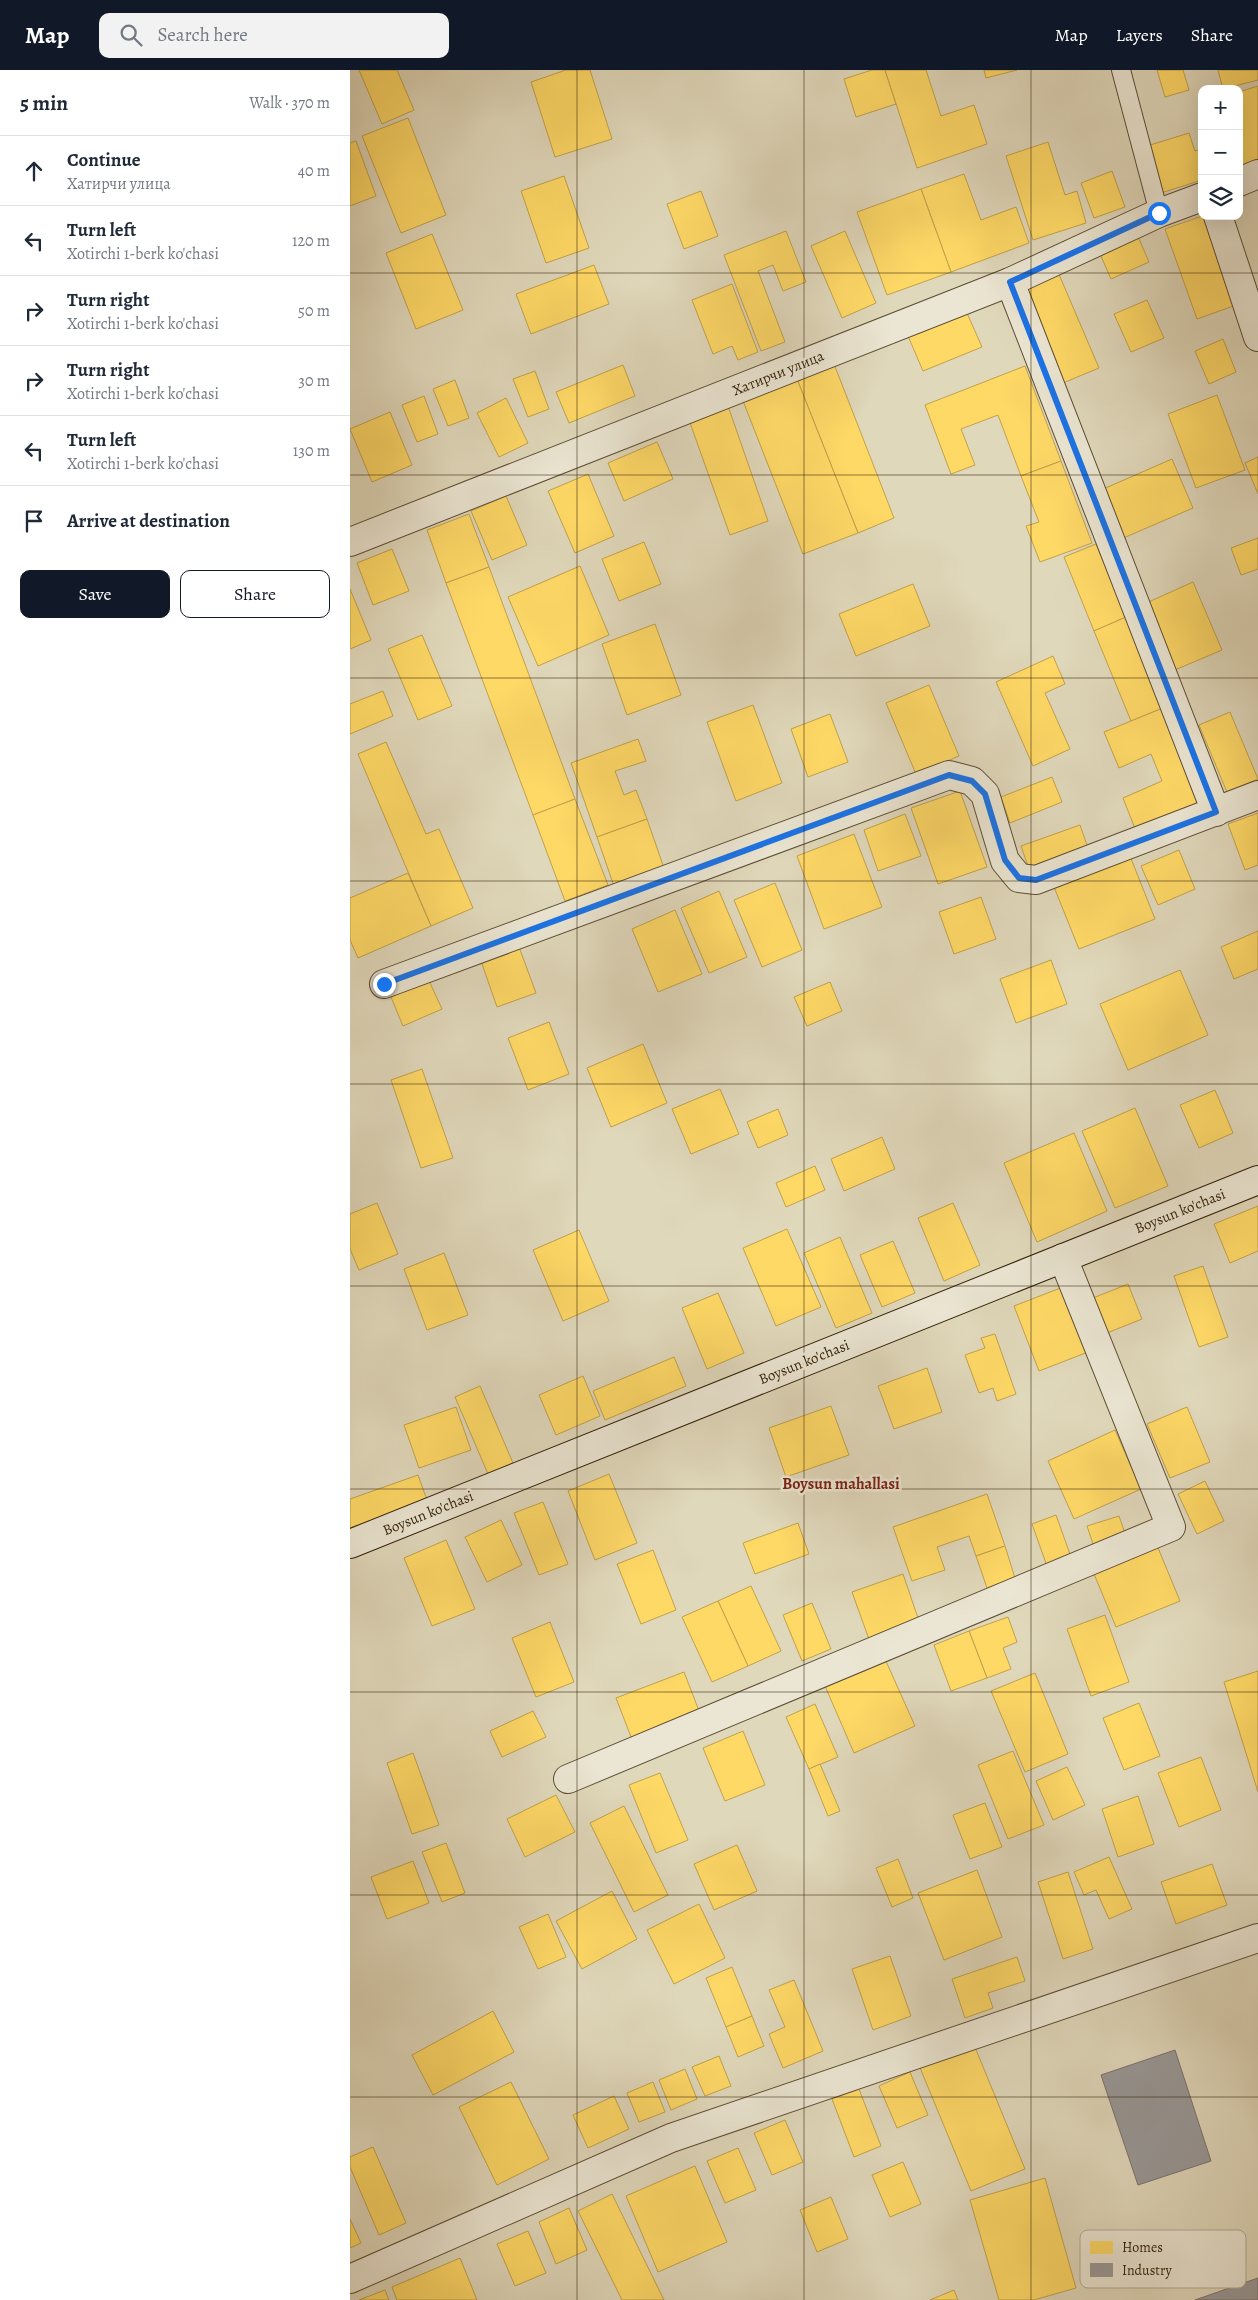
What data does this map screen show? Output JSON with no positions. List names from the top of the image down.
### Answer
{
  "streets": {
    "street": ["Хатирчи улица", "Boysun ko'chasi"]
  },
  "districts": ["Boysun mahallasi"],
  "legend": ["Homes", "Industry"],
  "page": {
    "header": "Map",
    "search": "Search here",
    "nav": ["Map", "Layers", "Share"],
    "heading": ["5 min", "Walk · 370 m"],
    "map_buttons": ["+", "−"],
    "list": [
      ["Continue", "Хатирчи улица", "40 m"],
      ["Turn left", "Xotirchi 1-berk ko'chasi", "120 m"],
      ["Turn right", "Xotirchi 1-berk ko'chasi", "50 m"],
      ["Turn right", "Xotirchi 1-berk ko'chasi", "30 m"],
      ["Turn left", "Xotirchi 1-berk ko'chasi", "130 m"],
      "Arrive at destination"
    ],
    "buttons": ["Save", "Share"]
  }
}
